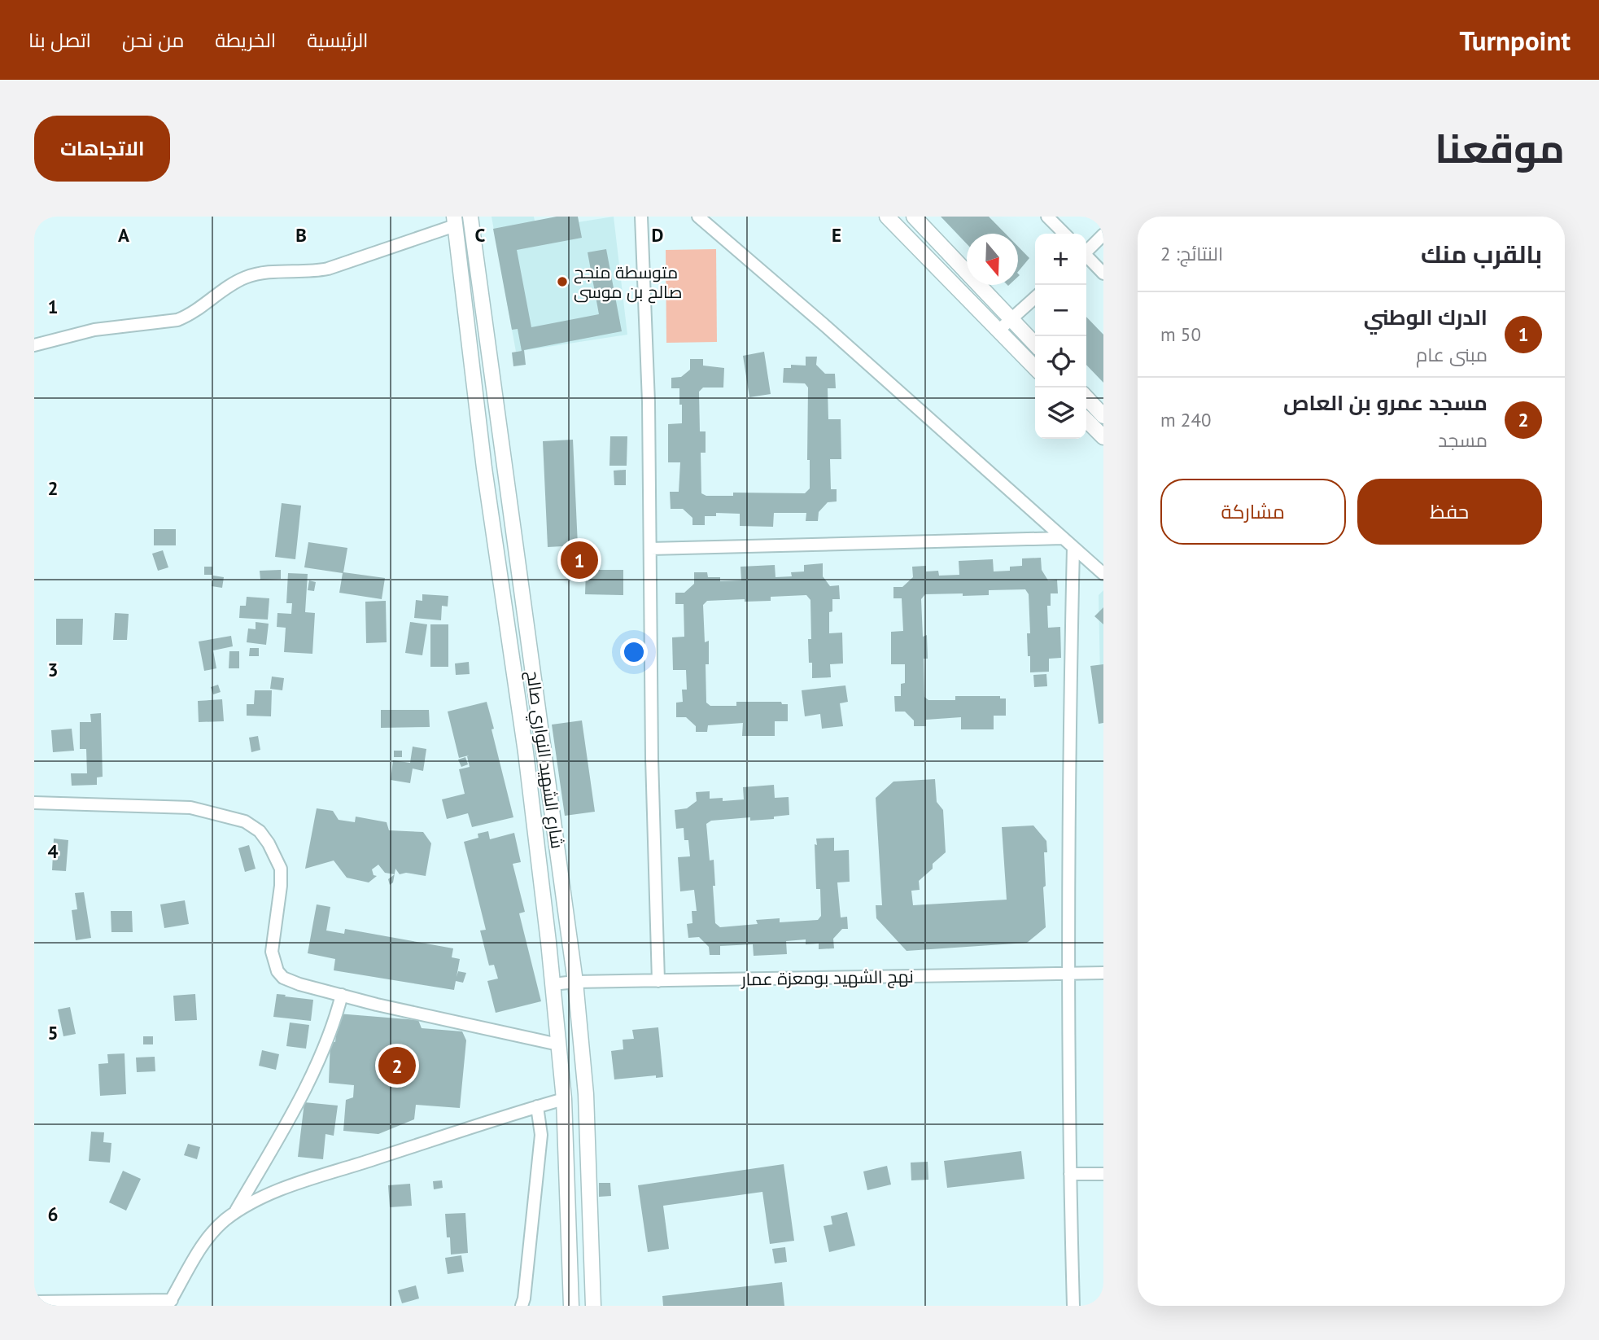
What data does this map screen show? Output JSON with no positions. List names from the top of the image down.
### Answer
{
  "streets": {
    "street": ["شارع الشهيد النواري صالح", "نهج الشهيد بومعزة عمار"]
  },
  "crossings": [
    ["شارع الشهيد النواري صالح", "نهج الشهيد بومعزة عمار"]
  ],
  "places": ["متوسطة منجح صالح بن موسى"],
  "north": "bottom",
  "page": {
    "header": "Turnpoint",
    "nav": [
      "الرئيسية",
      "الخريطة",
      "من نحن",
      "اتصل بنا"
    ],
    "title": "موقعنا",
    "buttons": [
      "الاتجاهات",
      ["حفظ", "مشاركة"]
    ],
    "heading": ["بالقرب منك", "النتائج: 2"],
    "map_buttons": ["+", "−"],
    "list": [
      {
        "mark": "1",
        "name": "الدرك الوطني",
        "note": "مبنى عام",
        "value": "50 m"
      },
      {
        "mark": "2",
        "name": "مسجد عمرو بن العاص",
        "note": "مسجد",
        "value": "240 m"
      }
    ],
    "pins": ["1", "2"]
  },
  "grid": {
    "columns": [
      "A",
      "B",
      "C",
      "D",
      "E"
    ],
    "rows": [
      "1",
      "2",
      "3",
      "4",
      "5",
      "6"
    ]
  }
}
